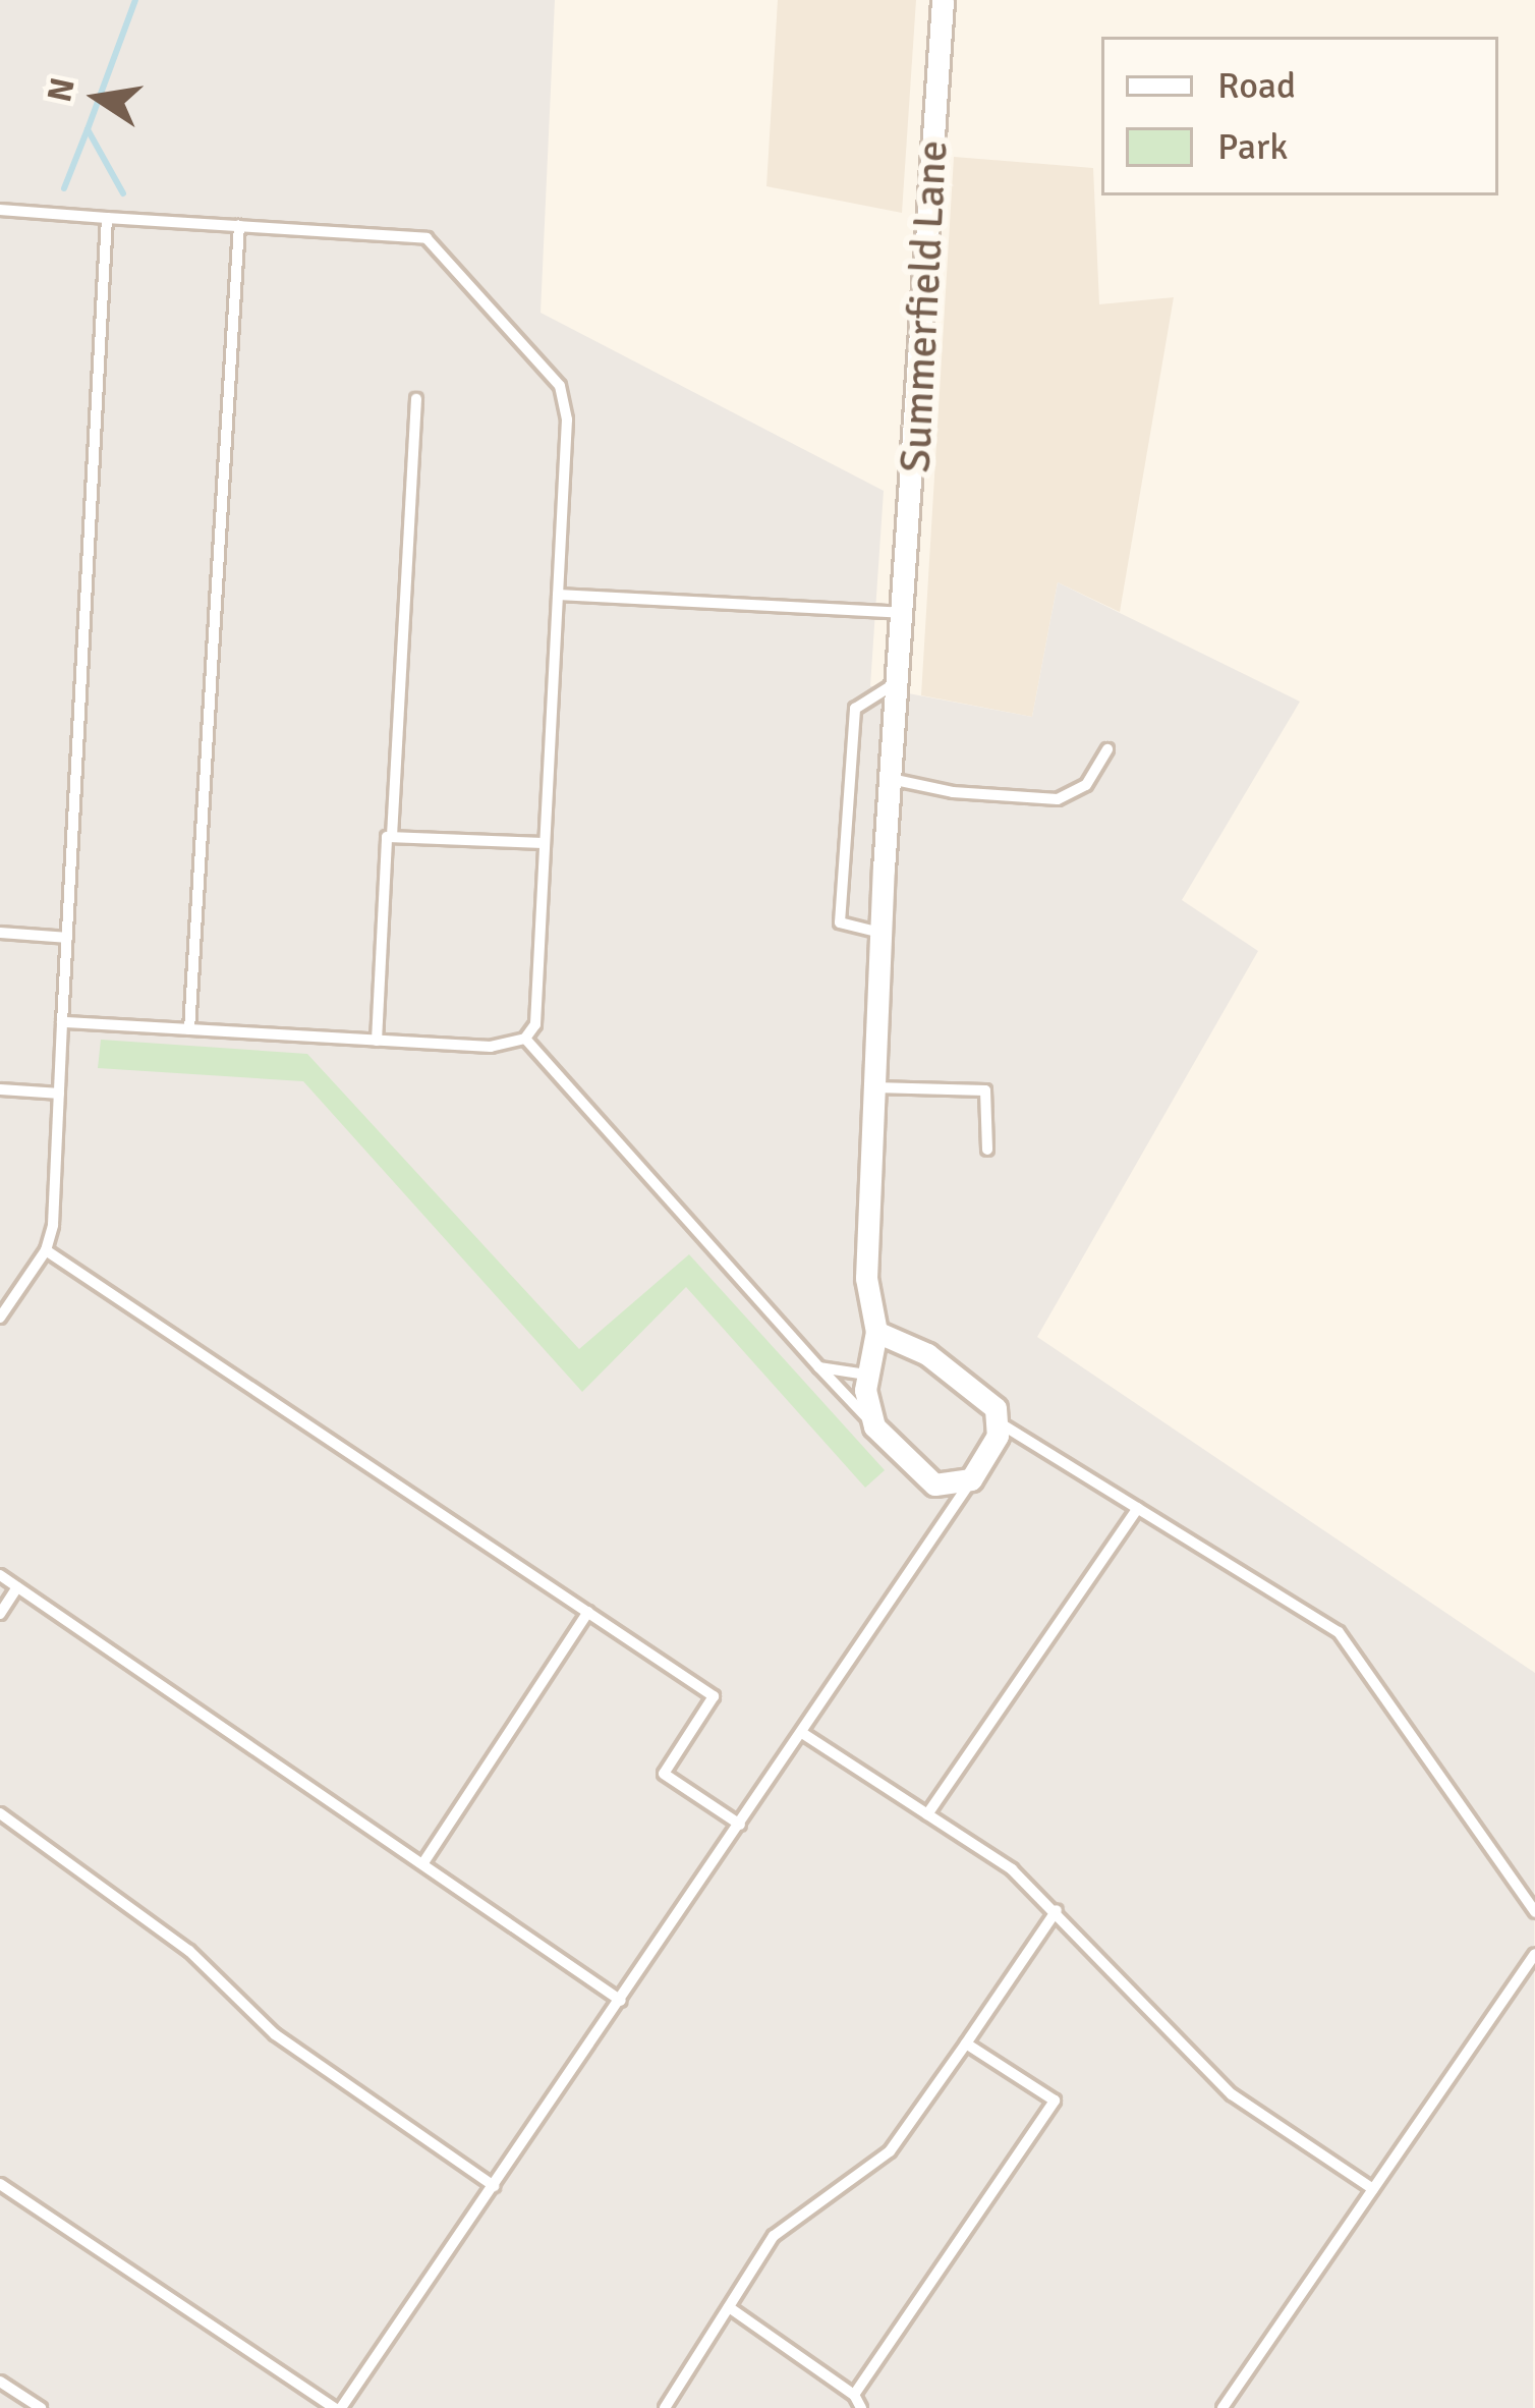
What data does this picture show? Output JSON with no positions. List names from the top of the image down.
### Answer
{
  "streets": {
    "street": ["Summerfield Lane"]
  },
  "legend": ["Road", "Park"],
  "north": "left"
}
